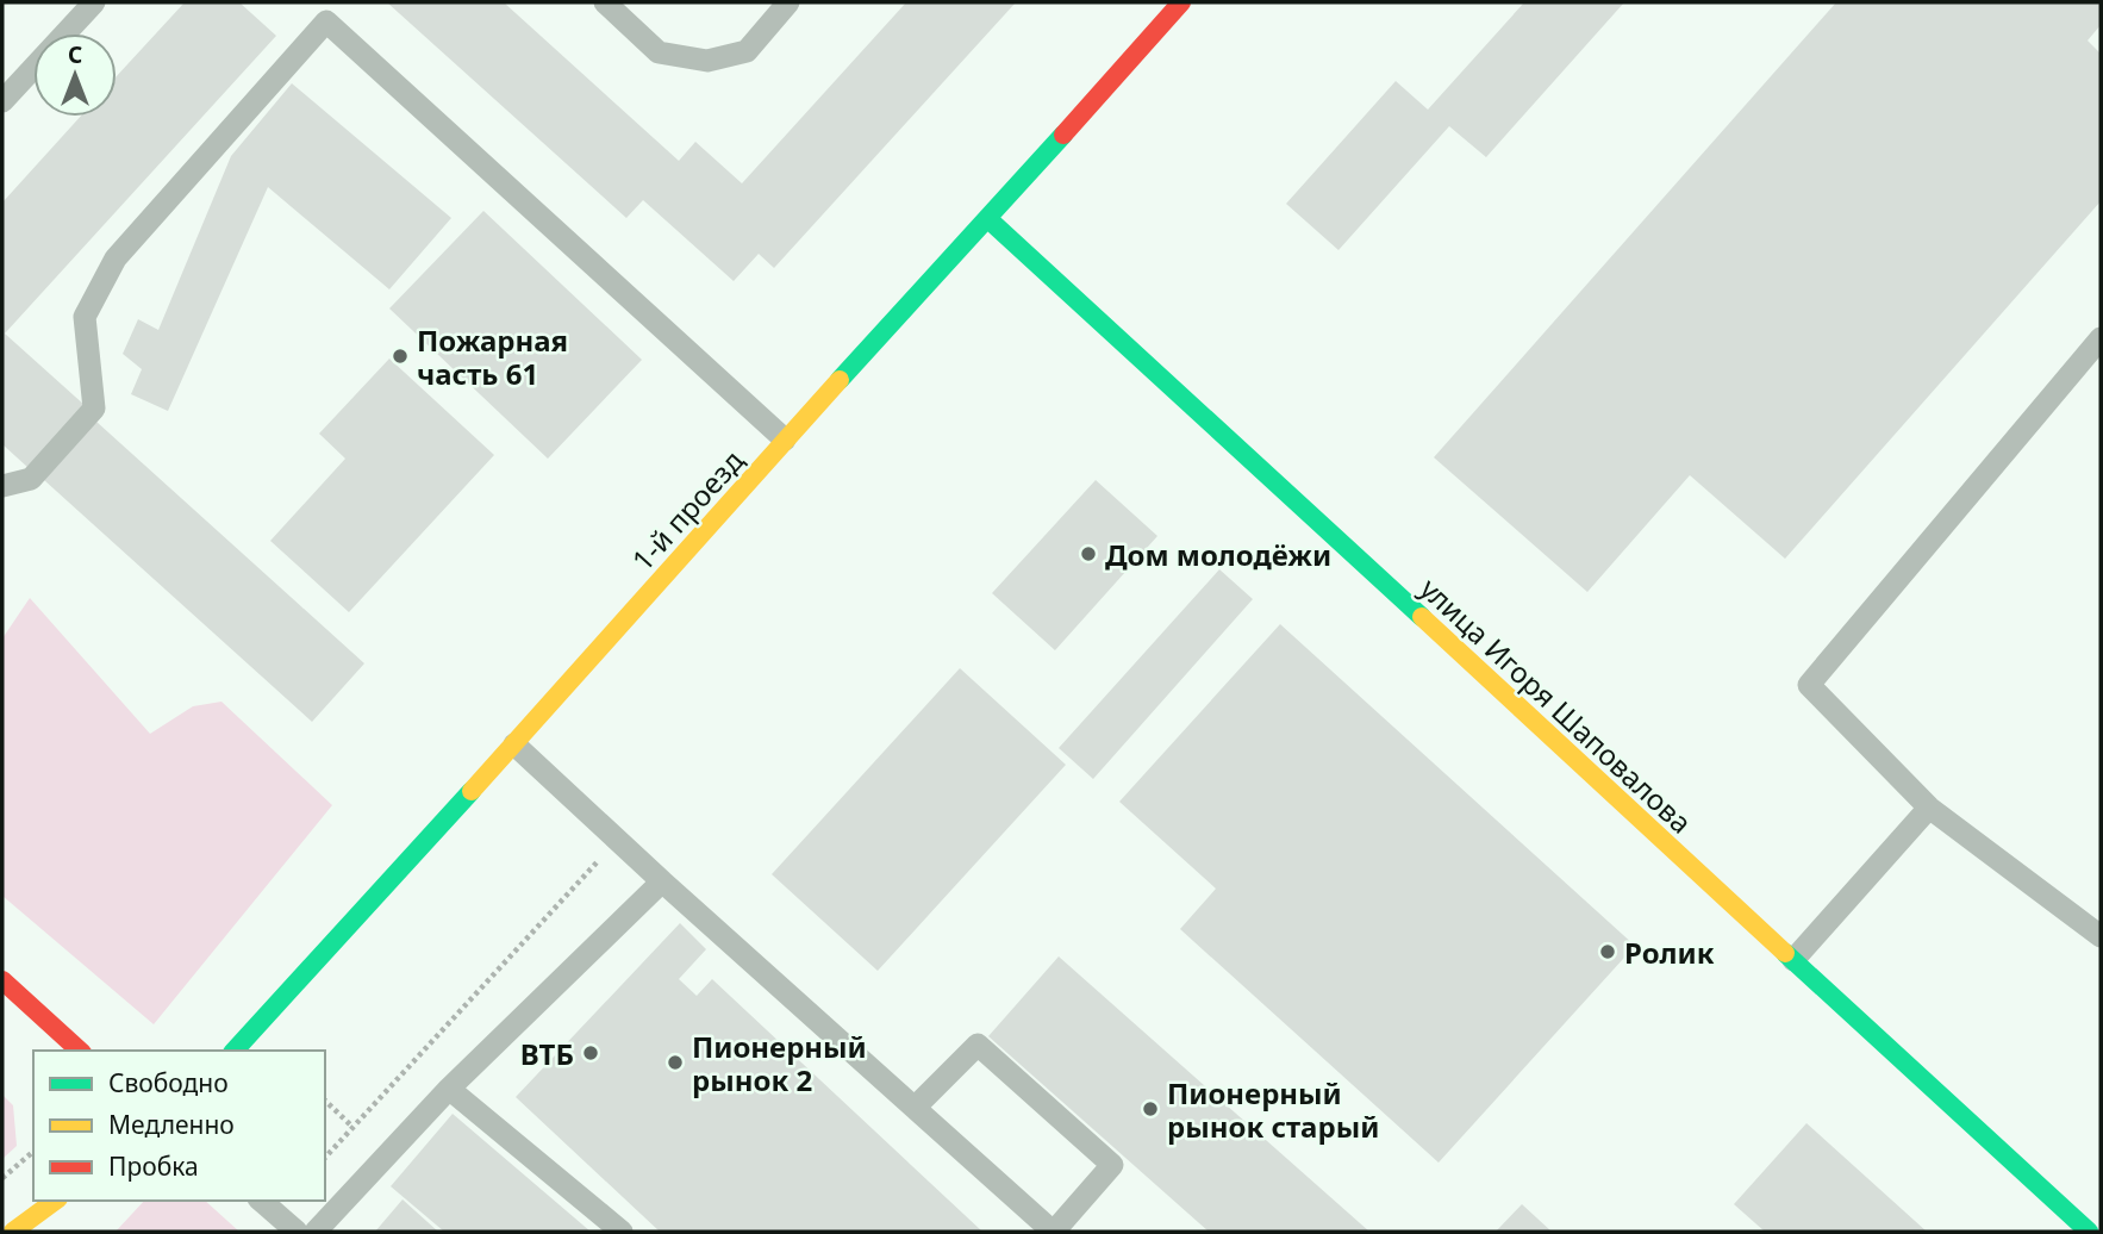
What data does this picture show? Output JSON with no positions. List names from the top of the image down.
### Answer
{
  "streets": {
    "street": ["1-й проезд", "улица Игоря Шаповалова"]
  },
  "crossings": [
    ["1-й проезд", "улица Игоря Шаповалова"]
  ],
  "places": [
    "Пожарная часть 61",
    "Дом молодёжи",
    "Ролик",
    "ВТБ",
    "Пионерный рынок 2",
    "Пионерный рынок старый"
  ],
  "legend": ["Свободно", "Медленно", "Пробка"],
  "north": "top"
}
